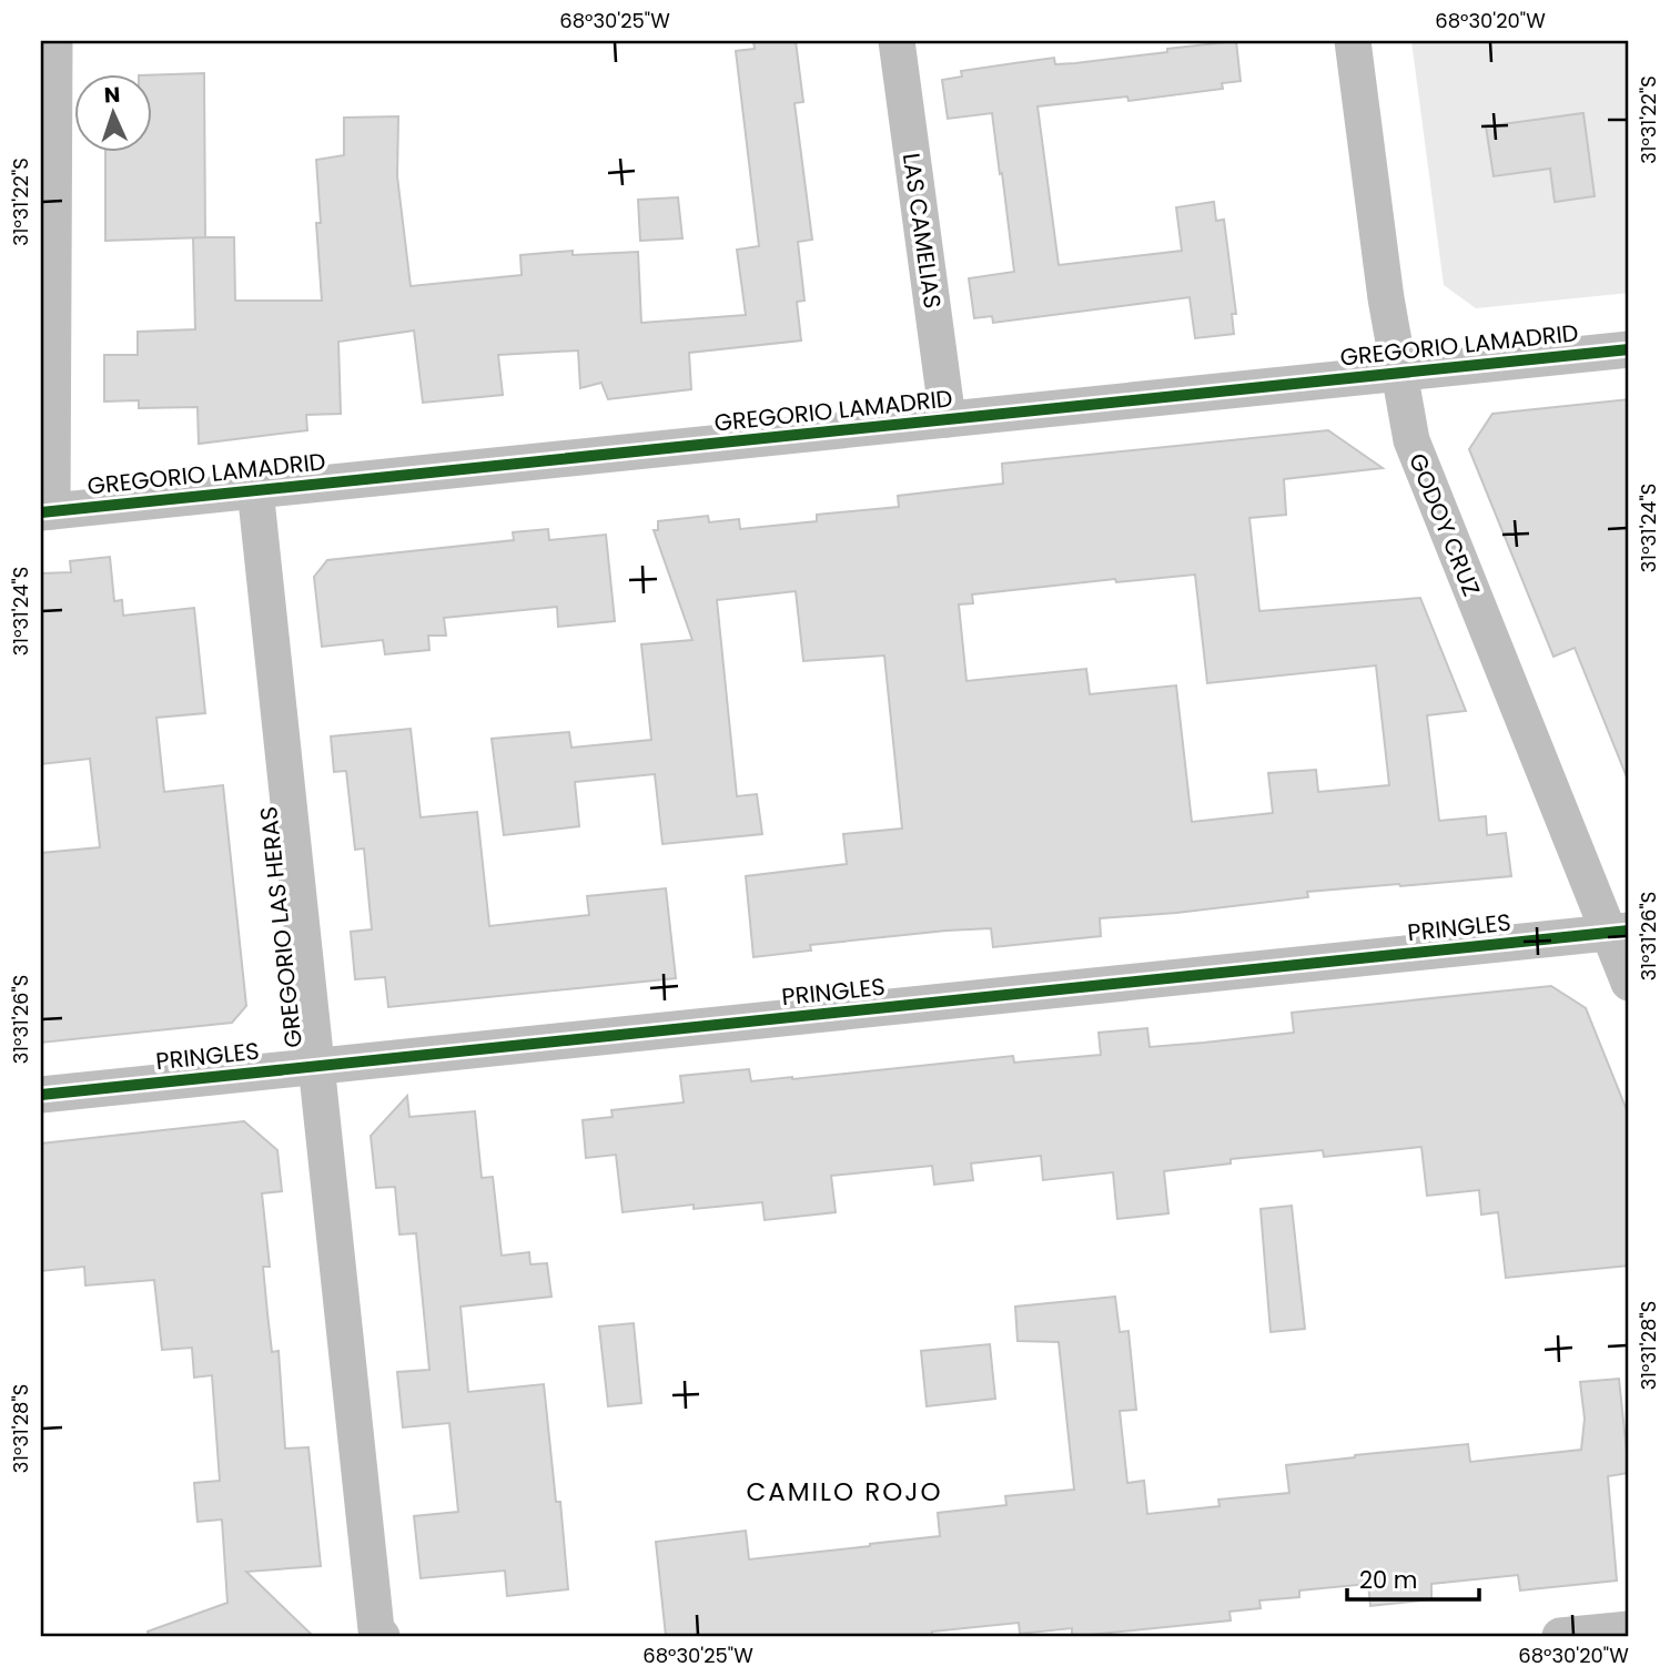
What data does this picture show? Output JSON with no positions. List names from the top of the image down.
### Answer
{
  "streets": {
    "street": [
      "LAS CAMELIAS",
      "GREGORIO LAMADRID",
      "GODOY CRUZ",
      "GREGORIO LAS HERAS",
      "PRINGLES"
    ]
  },
  "crossings": [
    ["LAS CAMELIAS", "GREGORIO LAMADRID"],
    ["GREGORIO LAMADRID", "GODOY CRUZ"],
    ["GREGORIO LAMADRID", "GREGORIO LAS HERAS"],
    ["GODOY CRUZ", "PRINGLES"],
    ["GREGORIO LAS HERAS", "PRINGLES"]
  ],
  "districts": ["CAMILO ROJO"],
  "scale_bar": "20 m",
  "north": "top",
  "coordinates": [
    "68°30'25\"W",
    "68°30'20\"W",
    "31°31'22\"S",
    "31°31'24\"S",
    "31°31'26\"S",
    "31°31'28\"S"
  ]
}
